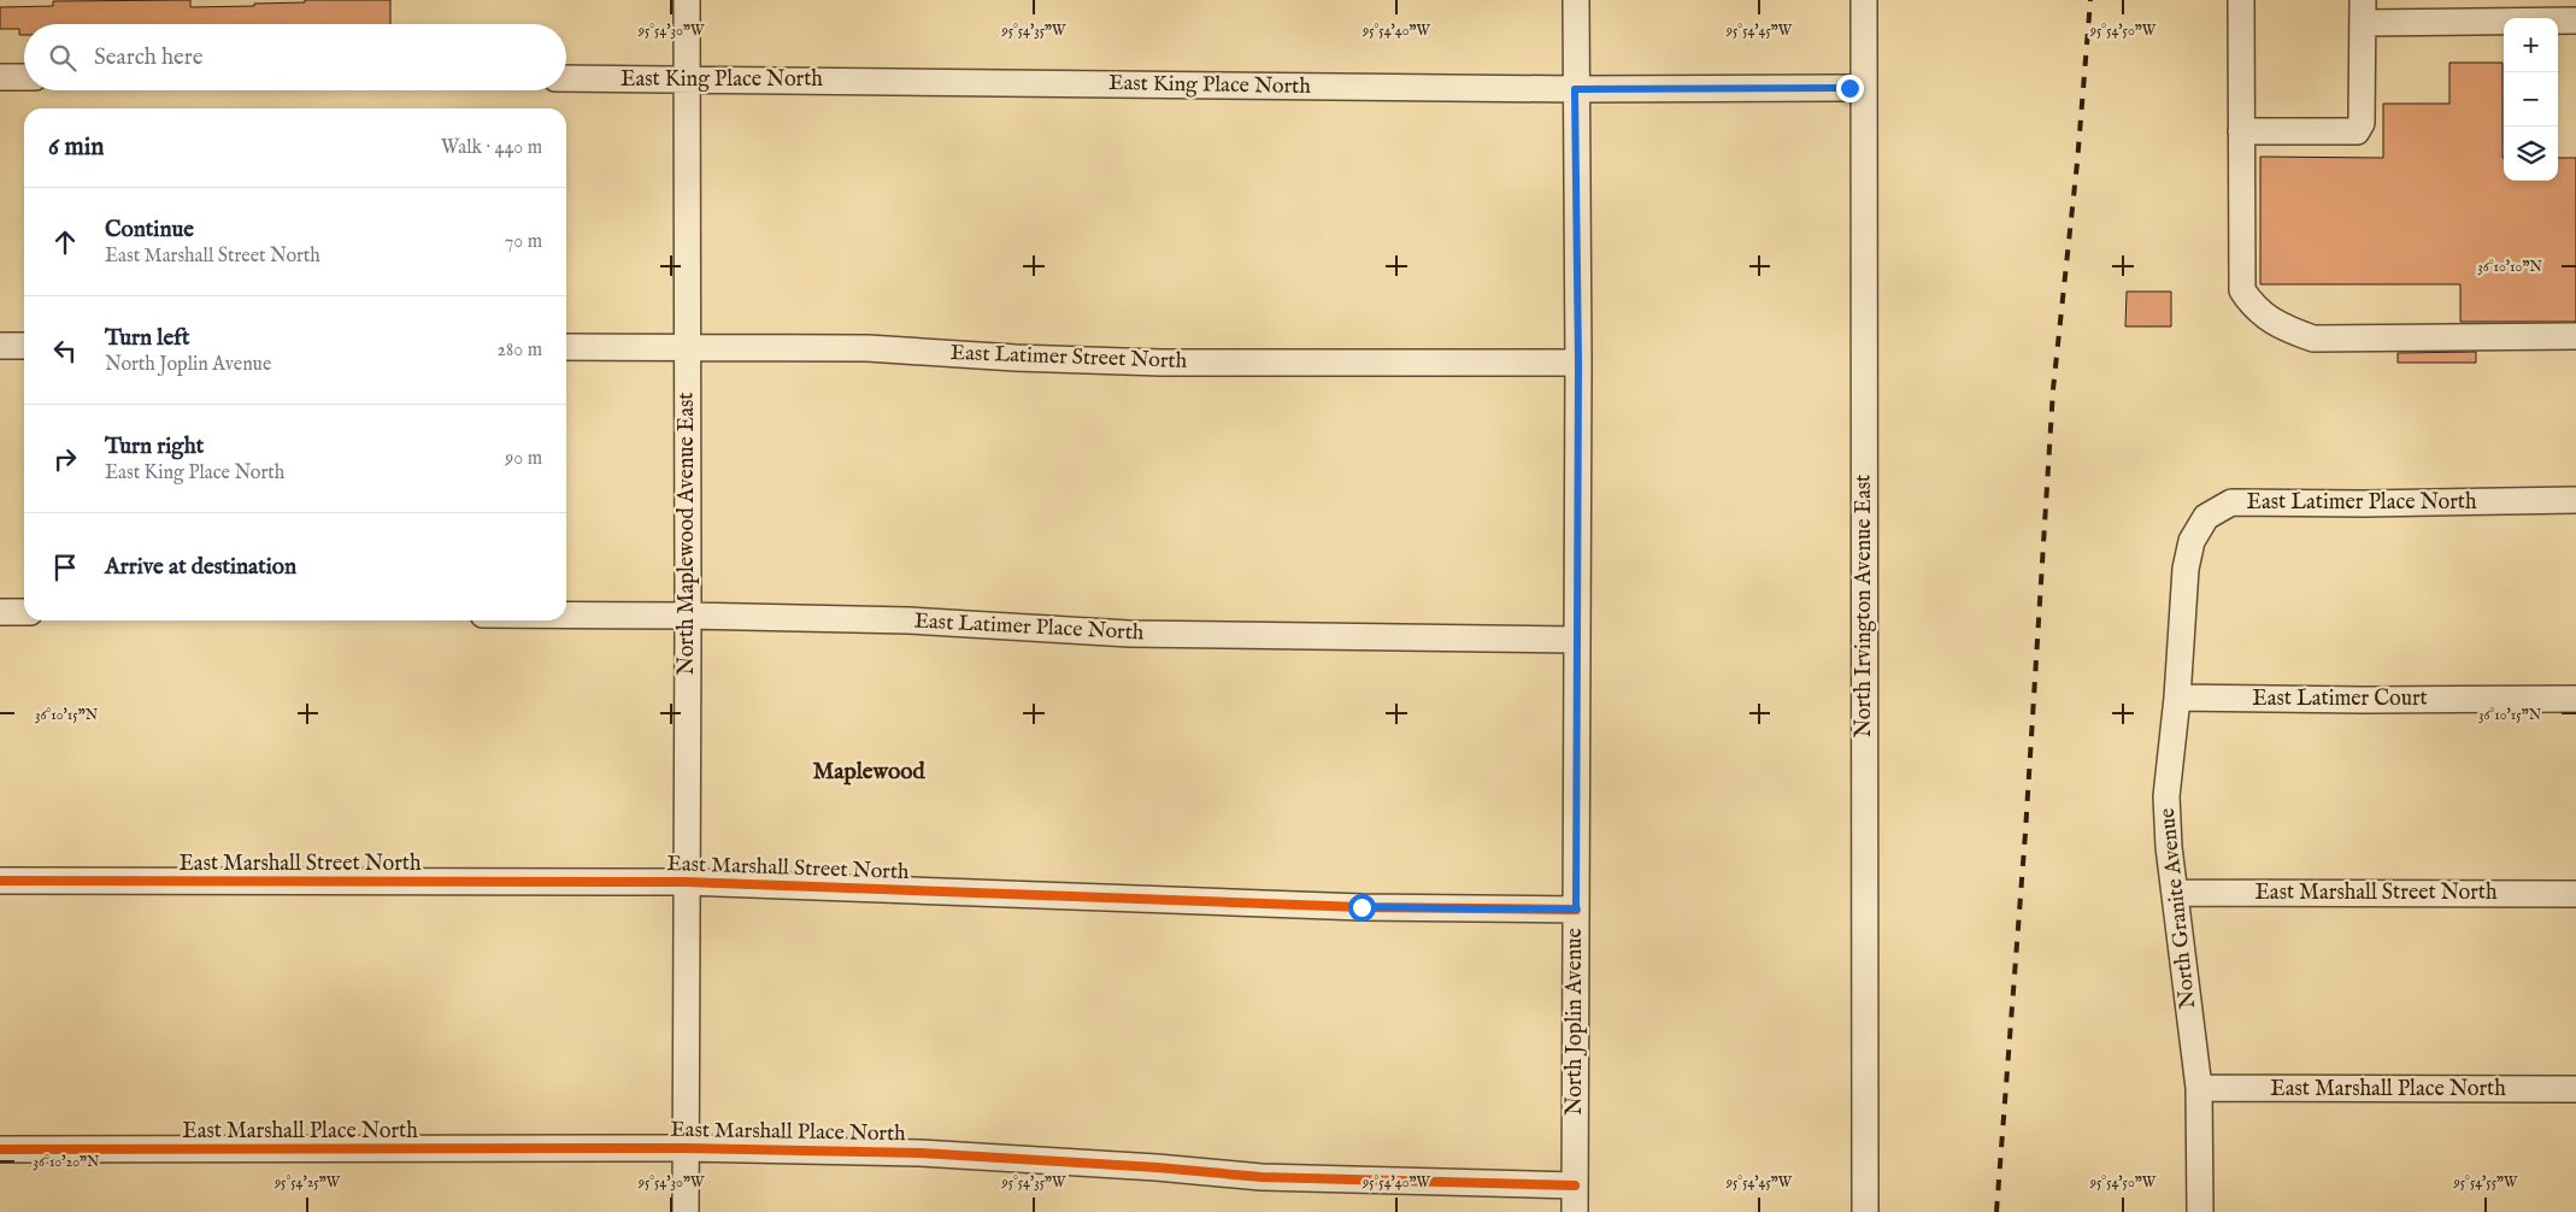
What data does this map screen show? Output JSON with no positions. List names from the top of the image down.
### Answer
{
  "streets": {
    "street": [
      "East King Place North",
      "East Latimer Street North",
      "East Latimer Place North",
      "North Maplewood Avenue East",
      "North Irvington Avenue East",
      "East Latimer Court",
      "East Marshall Street North",
      "North Granite Avenue",
      "North Joplin Avenue",
      "East Marshall Place North"
    ]
  },
  "crossings": [
    ["East King Place North", "North Maplewood Avenue East"],
    ["East King Place North", "North Irvington Avenue East"],
    ["East King Place North", "North Joplin Avenue"],
    ["East Latimer Street North", "North Maplewood Avenue East"],
    ["East Latimer Street North", "North Joplin Avenue"],
    ["East Latimer Place North", "North Maplewood Avenue East"],
    ["East Latimer Place North", "North Granite Avenue"],
    ["East Latimer Place North", "North Joplin Avenue"],
    ["North Maplewood Avenue East", "East Marshall Street North"],
    ["North Maplewood Avenue East", "East Marshall Place North"],
    ["East Latimer Court", "North Granite Avenue"],
    ["East Marshall Street North", "North Granite Avenue"],
    ["East Marshall Street North", "North Joplin Avenue"],
    ["North Granite Avenue", "East Marshall Place North"],
    ["North Joplin Avenue", "East Marshall Place North"]
  ],
  "districts": ["Maplewood"],
  "page": {
    "map_buttons": ["+", "−"],
    "search": "Search here",
    "heading": ["6 min", "Walk · 440 m"],
    "list": [
      ["Continue", "East Marshall Street North", "70 m"],
      ["Turn left", "North Joplin Avenue", "280 m"],
      ["Turn right", "East King Place North", "90 m"],
      "Arrive at destination"
    ]
  },
  "coordinates": [
    "95°54'30\"W",
    "95°54'35\"W",
    "95°54'40\"W",
    "95°54'45\"W",
    "95°54'50\"W",
    "36°10'10\"N",
    "36°10'15\"N",
    "36°10'20\"N",
    "95°54'25\"W",
    "95°54'55\"W"
  ]
}
